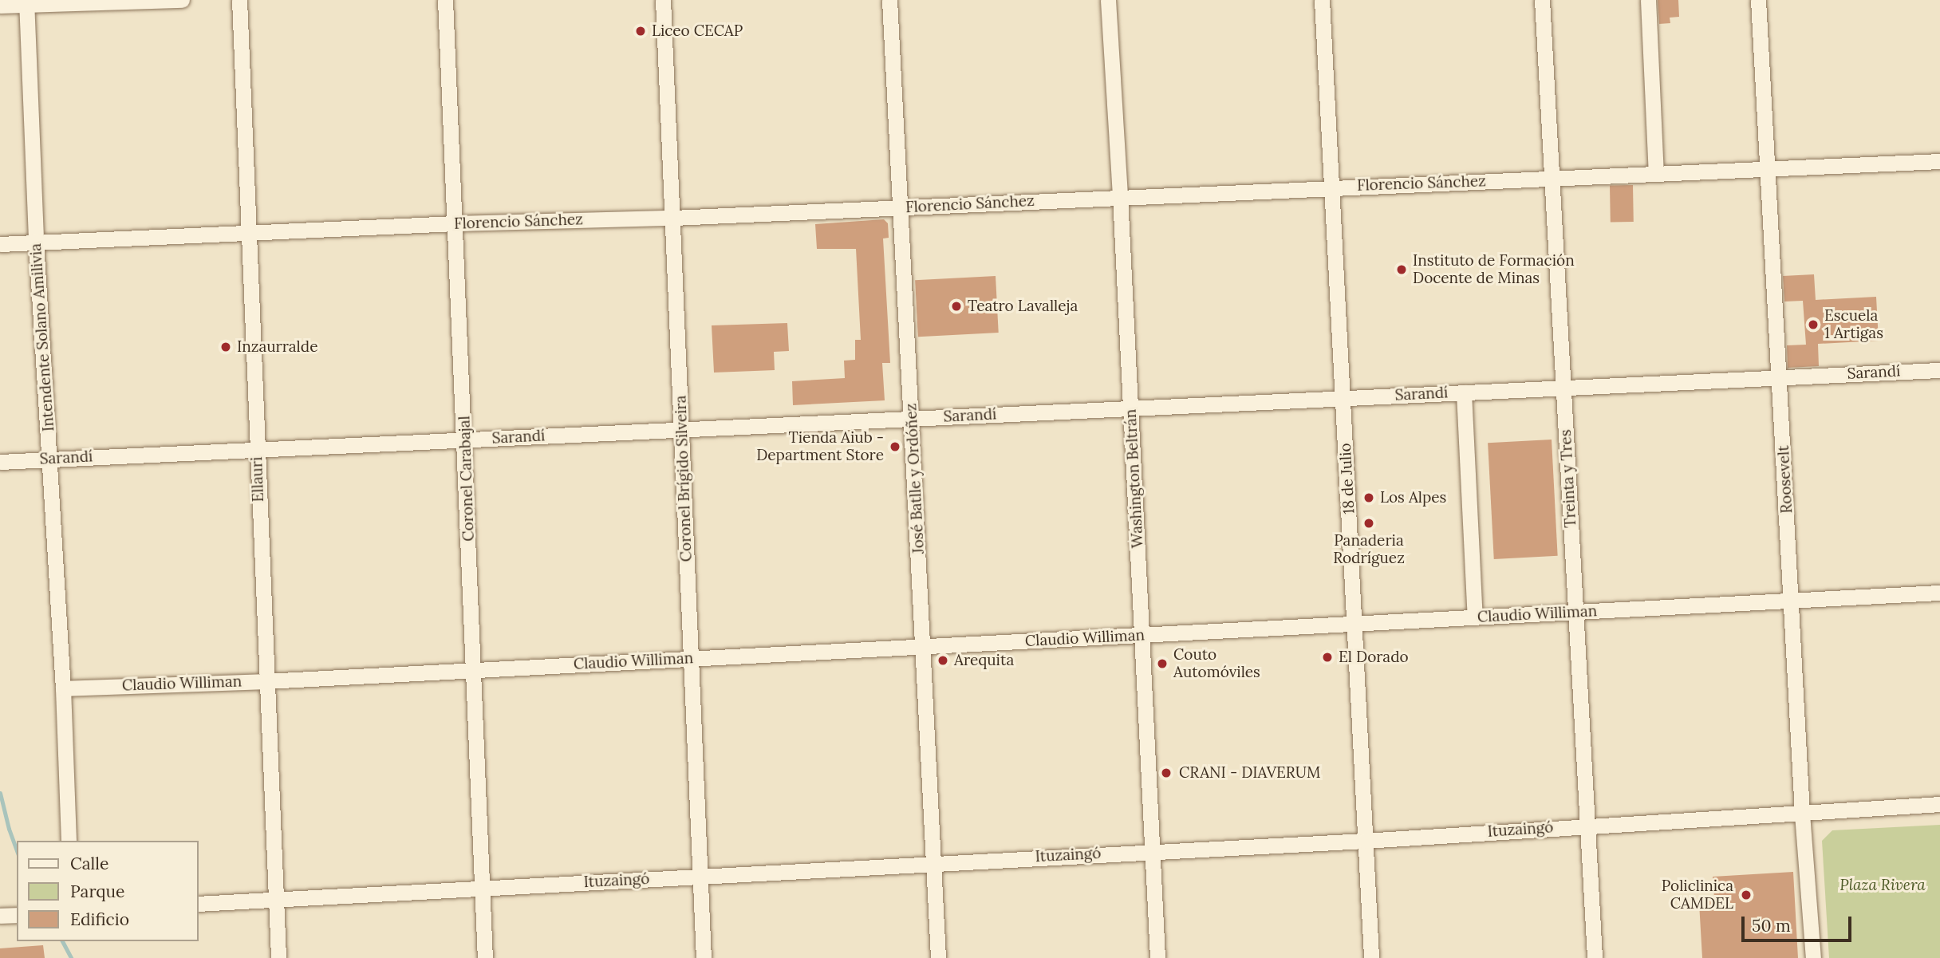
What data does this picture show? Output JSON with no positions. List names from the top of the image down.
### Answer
{
  "streets": {
    "street": [
      "Florencio Sánchez",
      "Intendente Solano Amilivia",
      "Sarandí",
      "Coronel Carabajal",
      "Coronel Brígido Silveira",
      "José Batlle y Ordóñez",
      "Washington Beltrán",
      "18 de Julio",
      "Treinta y Tres",
      "Ellauri",
      "Roosevelt",
      "Claudio Williman",
      "Ituzaingó"
    ]
  },
  "crossings": [
    ["Florencio Sánchez", "Intendente Solano Amilivia"],
    ["Florencio Sánchez", "Coronel Carabajal"],
    ["Florencio Sánchez", "Coronel Brígido Silveira"],
    ["Florencio Sánchez", "José Batlle y Ordóñez"],
    ["Florencio Sánchez", "Washington Beltrán"],
    ["Florencio Sánchez", "18 de Julio"],
    ["Florencio Sánchez", "Treinta y Tres"],
    ["Florencio Sánchez", "Ellauri"],
    ["Florencio Sánchez", "Roosevelt"],
    ["Intendente Solano Amilivia", "Sarandí"],
    ["Intendente Solano Amilivia", "Claudio Williman"],
    ["Sarandí", "Coronel Carabajal"],
    ["Sarandí", "Coronel Brígido Silveira"],
    ["Sarandí", "José Batlle y Ordóñez"],
    ["Sarandí", "Washington Beltrán"],
    ["Sarandí", "18 de Julio"],
    ["Sarandí", "Treinta y Tres"],
    ["Sarandí", "Ellauri"],
    ["Sarandí", "Roosevelt"],
    ["Coronel Carabajal", "Claudio Williman"],
    ["Coronel Carabajal", "Ituzaingó"],
    ["Coronel Brígido Silveira", "Claudio Williman"],
    ["Coronel Brígido Silveira", "Ituzaingó"],
    ["José Batlle y Ordóñez", "Claudio Williman"],
    ["José Batlle y Ordóñez", "Ituzaingó"],
    ["Washington Beltrán", "Claudio Williman"],
    ["Washington Beltrán", "Ituzaingó"],
    ["18 de Julio", "Claudio Williman"],
    ["18 de Julio", "Ituzaingó"],
    ["Treinta y Tres", "Claudio Williman"],
    ["Treinta y Tres", "Ituzaingó"],
    ["Ellauri", "Claudio Williman"],
    ["Ellauri", "Ituzaingó"],
    ["Roosevelt", "Claudio Williman"],
    ["Roosevelt", "Ituzaingó"]
  ],
  "parks": ["Plaza Rivera"],
  "places": [
    "Liceo CECAP",
    "Instituto de Formación Docente de Minas",
    "Teatro Lavalleja",
    "Escuela 1 Artigas",
    "Inzaurralde",
    "Tienda Aiub - Department Store",
    "Los Alpes",
    "Panaderia Rodríguez",
    "El Dorado",
    "Arequita",
    "Couto Automóviles",
    "CRANI - DIAVERUM",
    "Policlinica CAMDEL"
  ],
  "legend": ["Calle", "Parque", "Edificio"],
  "scale_bar": "50 m"
}
